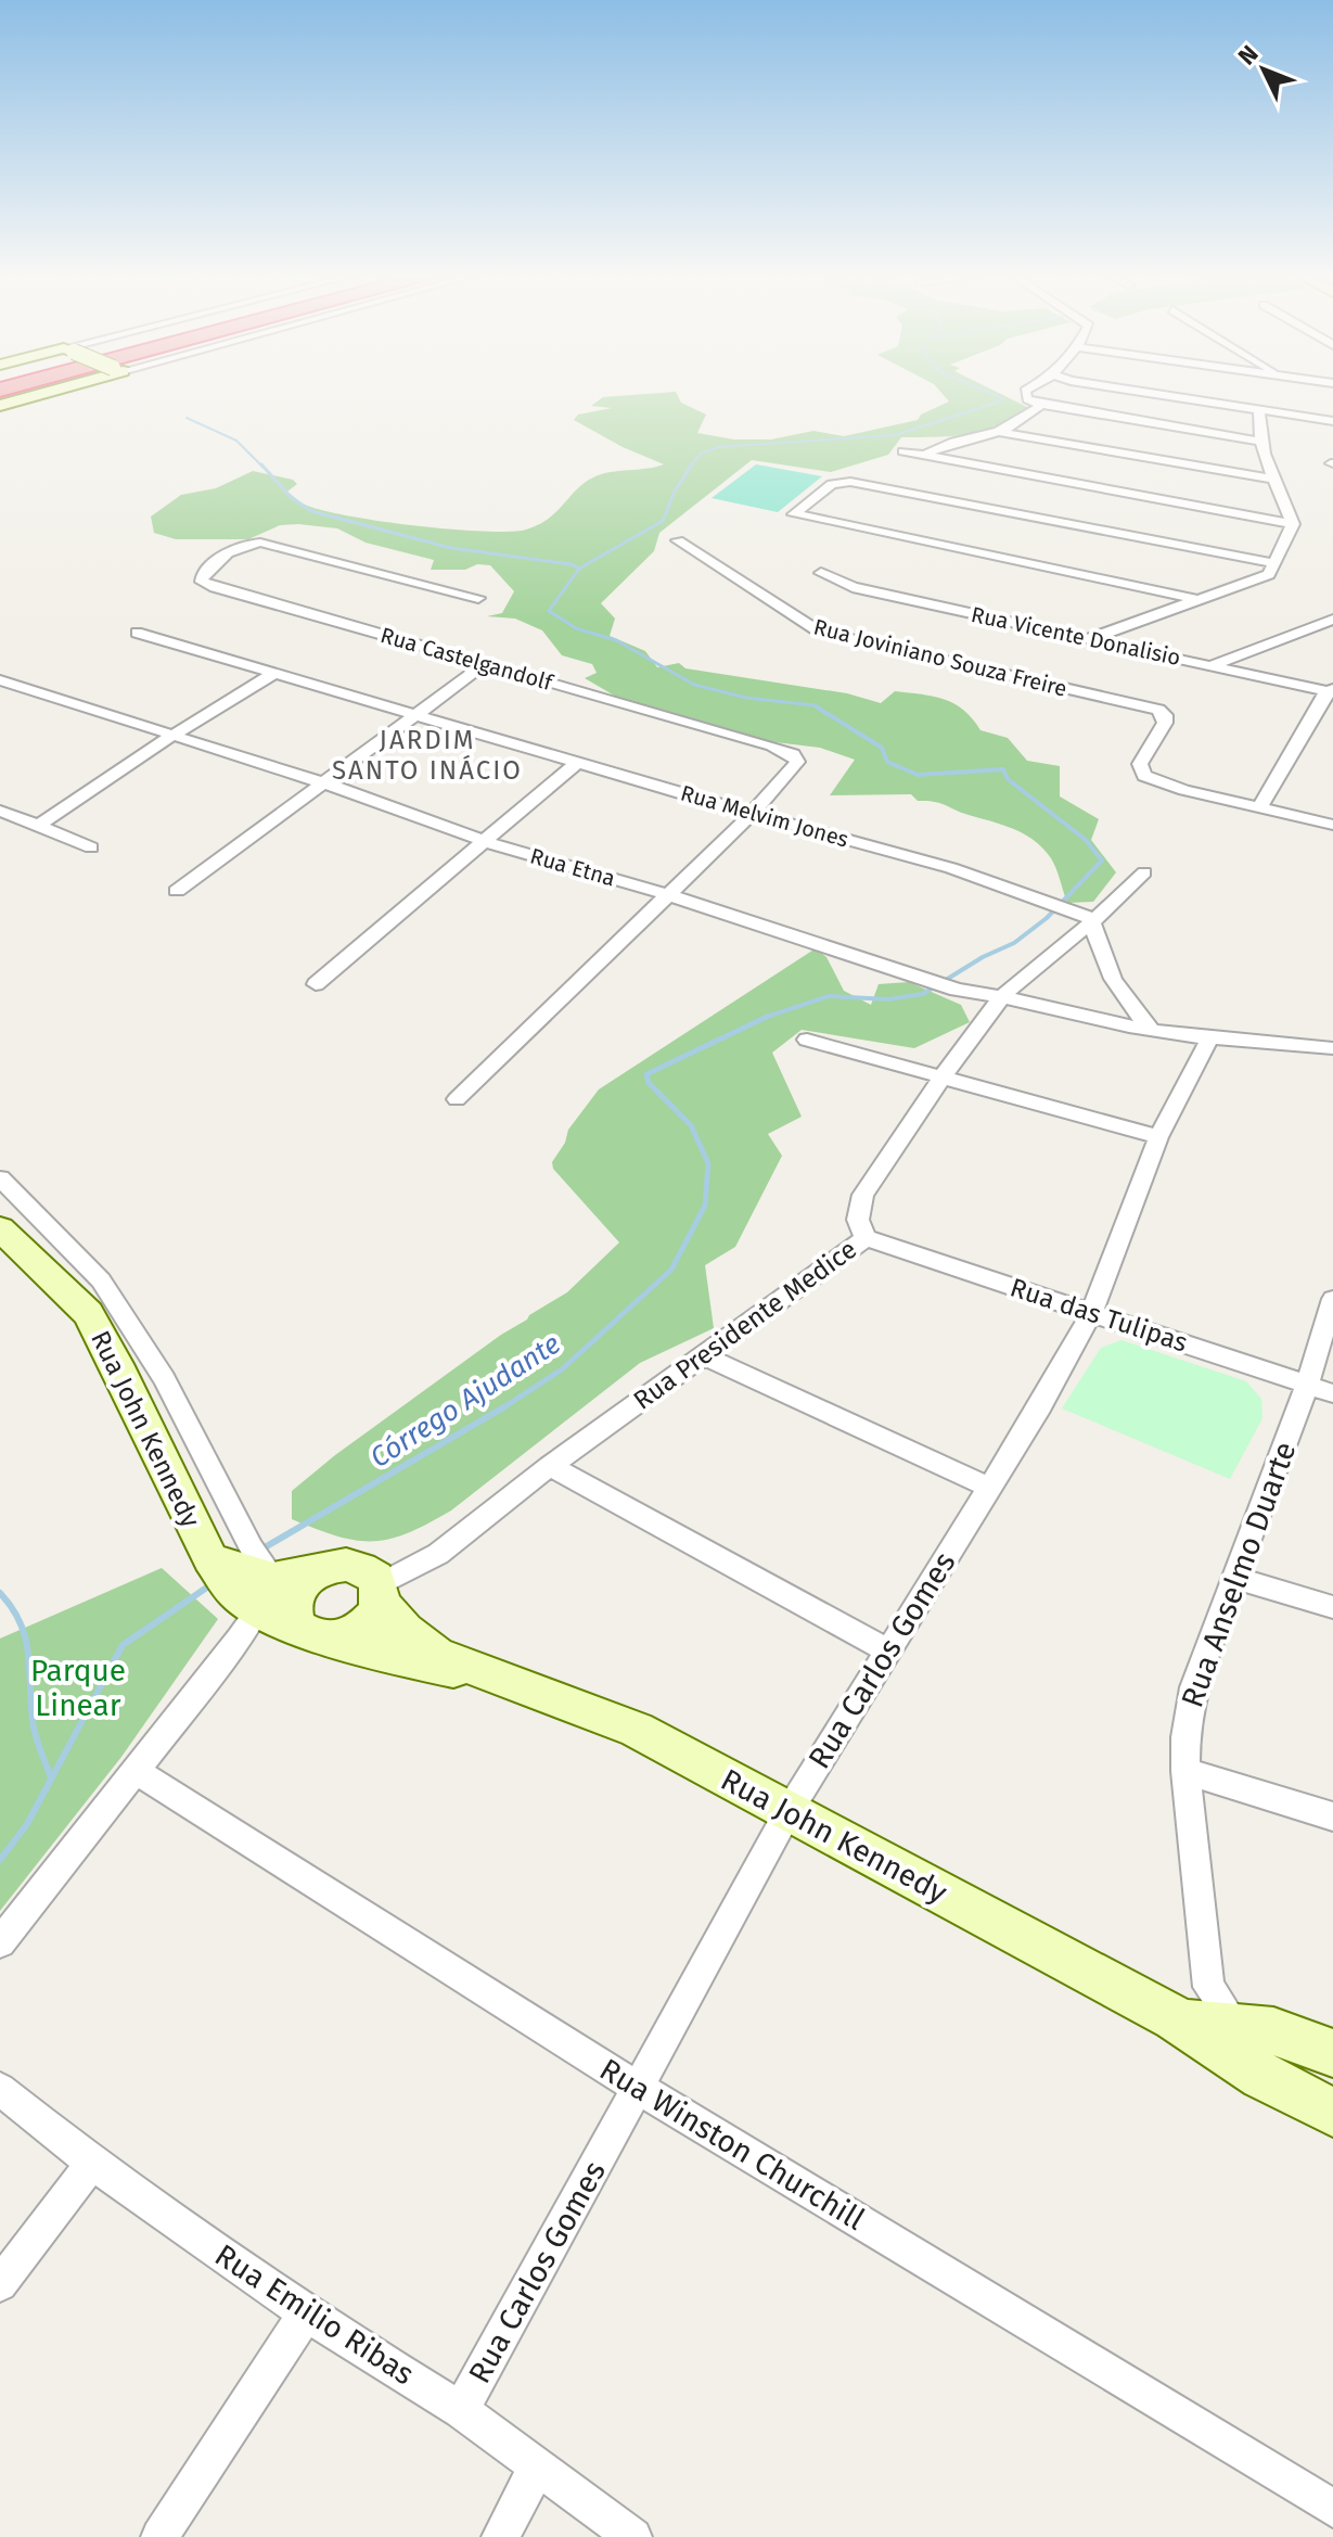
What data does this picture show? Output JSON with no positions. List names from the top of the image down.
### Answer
{
  "streets": {
    "street": [
      "Rua Vicente Donalisio",
      "Rua Joviniano Souza Freire",
      "Rua Castelgandolf",
      "Rua Melvim Jones",
      "Rua Etna",
      "Rua das Tulipas",
      "Rua Presidente Medice",
      "Rua John Kennedy",
      "Rua Anselmo Duarte",
      "Rua Carlos Gomes",
      "Rua Winston Churchill",
      "Rua Emilio Ribas"
    ]
  },
  "crossings": [
    ["Rua Castelgandolf", "Rua Melvim Jones"],
    ["Rua Melvim Jones", "Rua Presidente Medice"],
    ["Rua Etna", "Rua Presidente Medice"],
    ["Rua das Tulipas", "Rua Presidente Medice"],
    ["Rua das Tulipas", "Rua Anselmo Duarte"],
    ["Rua das Tulipas", "Rua Carlos Gomes"],
    ["Rua Presidente Medice", "Rua John Kennedy"],
    ["Rua John Kennedy", "Rua Anselmo Duarte"],
    ["Rua John Kennedy", "Rua Carlos Gomes"],
    ["Rua Carlos Gomes", "Rua Winston Churchill"],
    ["Rua Carlos Gomes", "Rua Emilio Ribas"]
  ],
  "districts": ["JARDIM SANTO INÁCIO"],
  "water": ["Córrego Ajudante"],
  "parks": ["Parque Linear"],
  "north": "top left"
}
